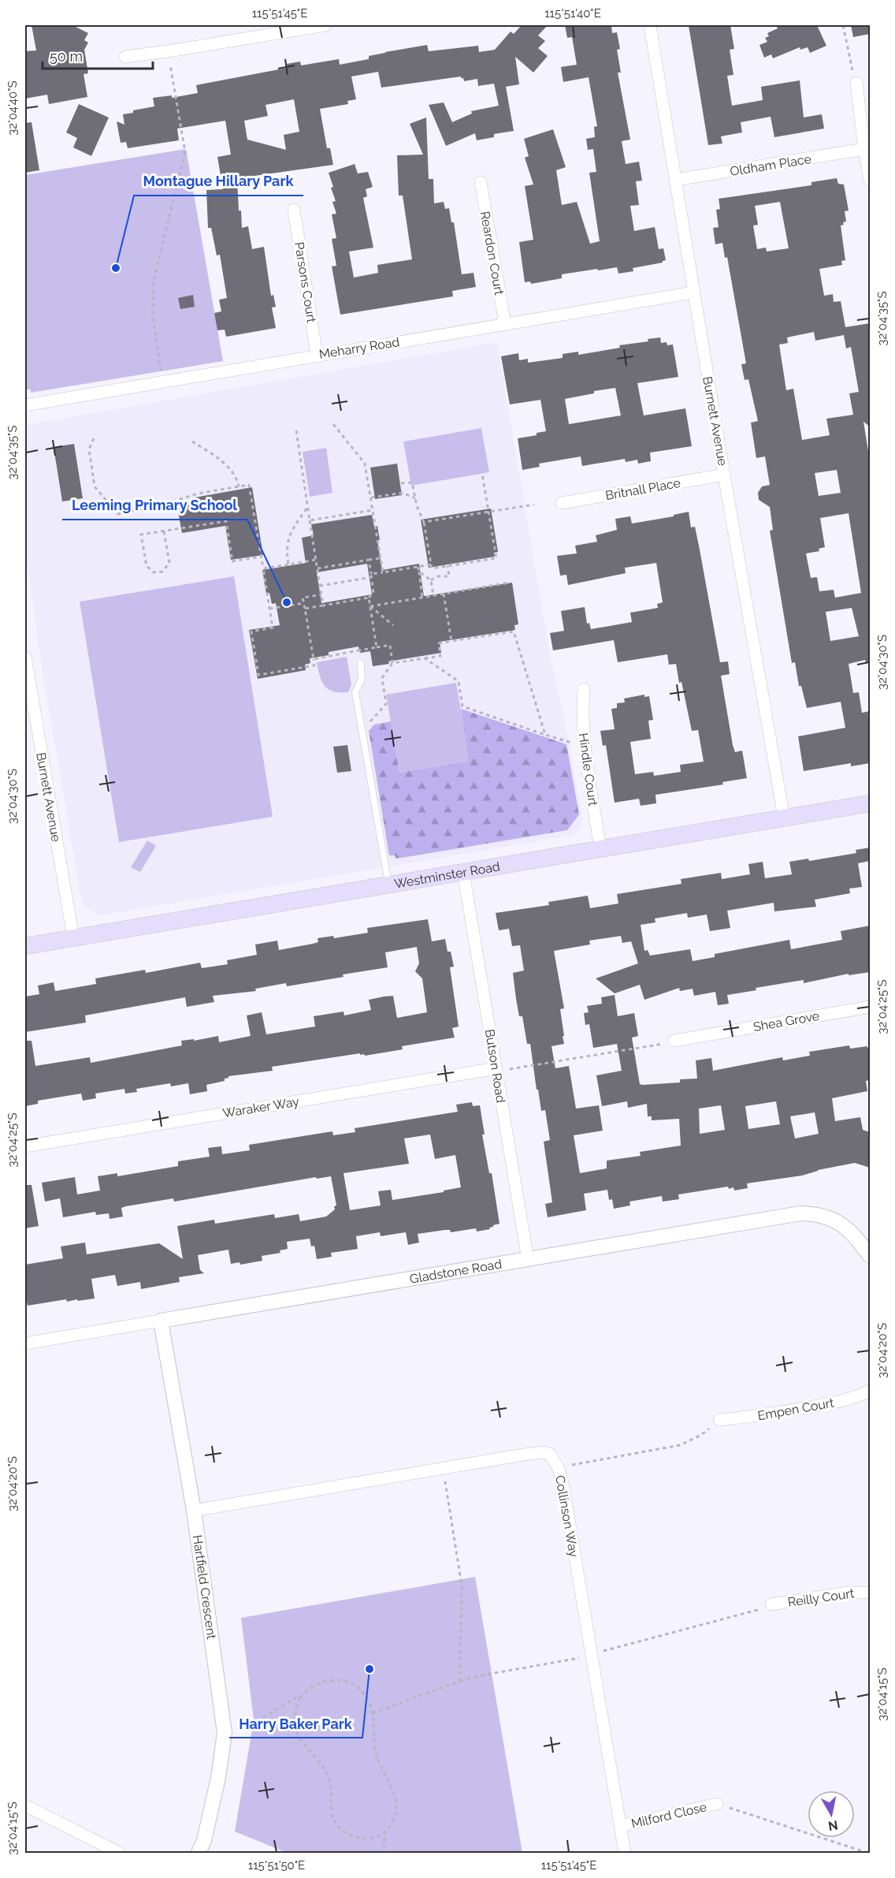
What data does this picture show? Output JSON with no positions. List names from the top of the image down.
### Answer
{
  "streets": {
    "main road": ["Westminster Road"],
    "street": [
      "Oldham Place",
      "Reardon Court",
      "Parsons Court",
      "Meharry Road",
      "Burnett Avenue",
      "Britnall Place",
      "Hindle Court",
      "Shea Grove",
      "Butson Road",
      "Waraker Way",
      "Gladstone Road",
      "Empen Court",
      "Collinson Way",
      "Hartfield Crescent",
      "Reilly Court",
      "Milford Close"
    ]
  },
  "crossings": [
    ["Oldham Place", "Burnett Avenue"],
    ["Reardon Court", "Meharry Road"],
    ["Parsons Court", "Meharry Road"],
    ["Meharry Road", "Burnett Avenue"],
    ["Burnett Avenue", "Britnall Place"],
    ["Burnett Avenue", "Westminster Road"],
    ["Hindle Court", "Westminster Road"],
    ["Westminster Road", "Butson Road"],
    ["Butson Road", "Waraker Way"],
    ["Butson Road", "Gladstone Road"],
    ["Gladstone Road", "Hartfield Crescent"],
    ["Collinson Way", "Hartfield Crescent"],
    ["Collinson Way", "Milford Close"]
  ],
  "places": ["Montague Hillary Park", "Leeming Primary School", "Harry Baker Park"],
  "scale_bar": "50 m",
  "north": "bottom",
  "coordinates": [
    "115°51'45\"E",
    "115°51'40\"E",
    "32°04'40\"S",
    "32°04'35\"S",
    "32°04'30\"S",
    "32°04'25\"S",
    "32°04'20\"S",
    "32°04'15\"S",
    "115°51'50\"E"
  ]
}
